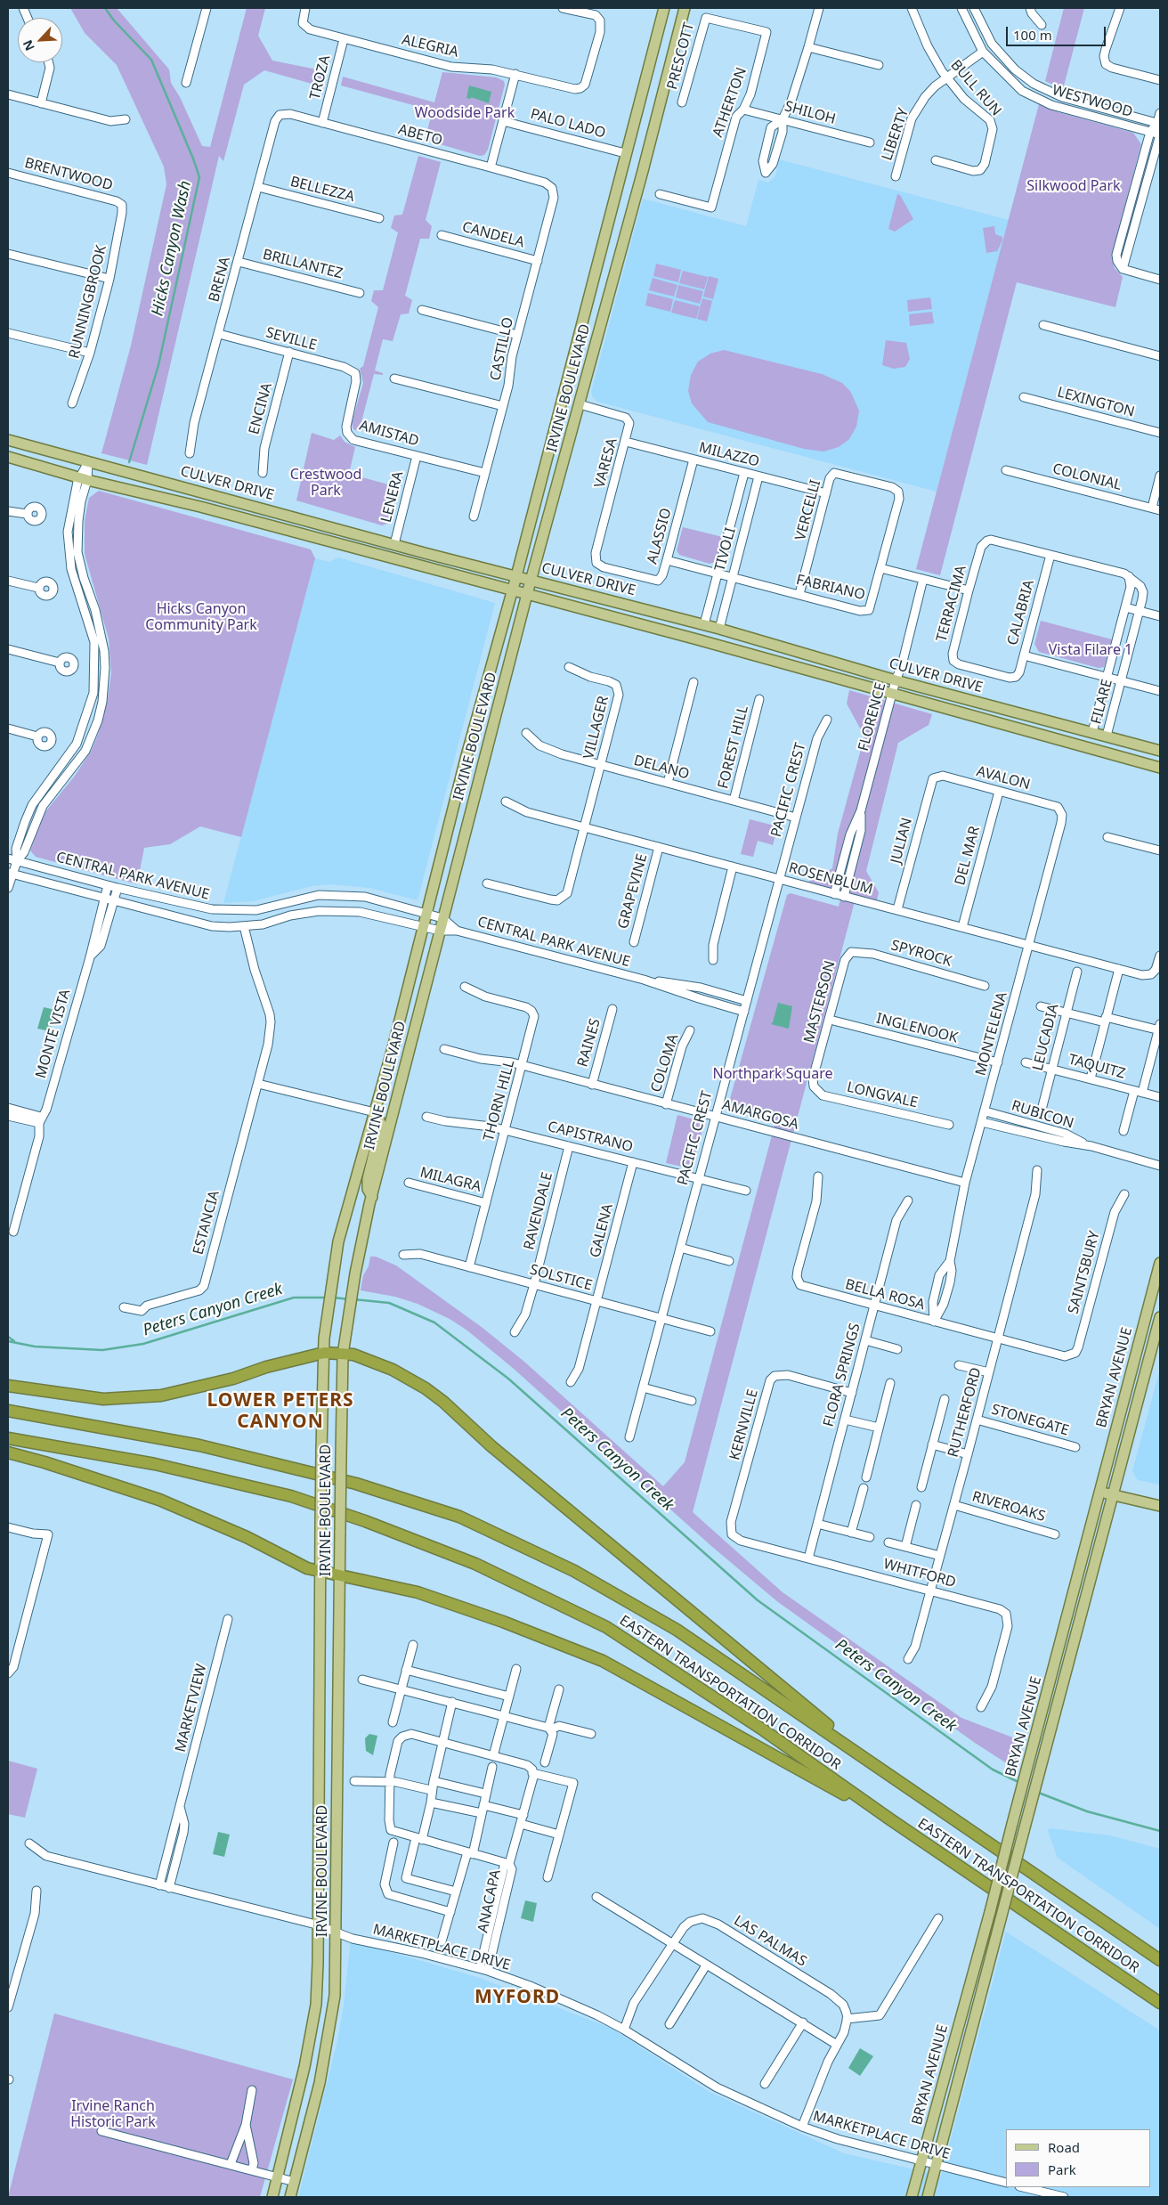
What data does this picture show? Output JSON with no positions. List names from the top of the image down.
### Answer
{
  "streets": {
    "highway": ["EASTERN TRANSPORTATION CORRIDOR"],
    "main road": ["IRVINE BOULEVARD", "CULVER DRIVE", "BRYAN AVENUE"],
    "street": [
      "ALEGRIA",
      "PRESCOTT",
      "TROZA",
      "BULL RUN",
      "WESTWOOD",
      "ATHERTON",
      "SHILOH",
      "PALO LADO",
      "LIBERTY",
      "ABETO",
      "BRENTWOOD",
      "BELLEZZA",
      "CANDELA",
      "BRILLANTEZ",
      "BRENA",
      "RUNNINGBROOK",
      "SEVILLE",
      "CASTILLO",
      "LEXINGTON",
      "ENCINA",
      "AMISTAD",
      "MILAZZO",
      "VARESA",
      "COLONIAL",
      "LENERA",
      "VERCELLI",
      "ALASSIO",
      "TIVOLI",
      "FABRIANO",
      "TERRACIMA",
      "CALABRIA",
      "FILARE",
      "FLORENCE",
      "VILLAGER",
      "FOREST HILL",
      "DELANO",
      "AVALON",
      "PACIFIC CREST",
      "JULIAN",
      "DEL MAR",
      "CENTRAL PARK AVENUE",
      "ROSENBLUM",
      "GRAPEVINE",
      "SPYROCK",
      "MASTERSON",
      "INGLENOOK",
      "MONTE VISTA",
      "MONTELENA",
      "LEUCADIA",
      "RAINES",
      "COLOMA",
      "TAQUITZ",
      "LONGVALE",
      "THORN HILL",
      "AMARGOSA",
      "RUBICON",
      "CAPISTRANO",
      "MILAGRA",
      "RAVENDALE",
      "ESTANCIA",
      "GALENA",
      "SAINTSBURY",
      "SOLSTICE",
      "BELLA ROSA",
      "FLORA SPRINGS",
      "RUTHERFORD",
      "STONEGATE",
      "KERNVILLE",
      "RIVEROAKS",
      "WHITFORD",
      "MARKETVIEW",
      "ANACAPA",
      "LAS PALMAS",
      "MARKETPLACE DRIVE"
    ]
  },
  "crossings": [
    ["ALEGRIA", "TROZA"],
    ["PRESCOTT", "ATHERTON"],
    ["TROZA", "ABETO"],
    ["BULL RUN", "LIBERTY"],
    ["WESTWOOD", "LIBERTY"],
    ["ATHERTON", "SHILOH"],
    ["PALO LADO", "IRVINE BOULEVARD"],
    ["ABETO", "BRENA"],
    ["ABETO", "CASTILLO"],
    ["BRENTWOOD", "RUNNINGBROOK"],
    ["BELLEZZA", "BRENA"],
    ["CANDELA", "CASTILLO"],
    ["BRILLANTEZ", "BRENA"],
    ["BRENA", "SEVILLE"],
    ["SEVILLE", "ENCINA"],
    ["SEVILLE", "AMISTAD"],
    ["CASTILLO", "AMISTAD"],
    ["IRVINE BOULEVARD", "VARESA"],
    ["IRVINE BOULEVARD", "CULVER DRIVE"],
    ["IRVINE BOULEVARD", "CENTRAL PARK AVENUE"],
    ["IRVINE BOULEVARD", "MARKETPLACE DRIVE"],
    ["AMISTAD", "LENERA"],
    ["MILAZZO", "VARESA"],
    ["MILAZZO", "VERCELLI"],
    ["MILAZZO", "ALASSIO"],
    ["MILAZZO", "TIVOLI"],
    ["VARESA", "ALASSIO"],
    ["CULVER DRIVE", "LENERA"],
    ["CULVER DRIVE", "TIVOLI"],
    ["CULVER DRIVE", "FILARE"],
    ["CULVER DRIVE", "FLORENCE"],
    ["VERCELLI", "FABRIANO"],
    ["ALASSIO", "FABRIANO"],
    ["TIVOLI", "FABRIANO"],
    ["TERRACIMA", "CALABRIA"],
    ["FLORENCE", "ROSENBLUM"],
    ["VILLAGER", "DELANO"],
    ["VILLAGER", "ROSENBLUM"],
    ["FOREST HILL", "DELANO"],
    ["DELANO", "PACIFIC CREST"],
    ["AVALON", "JULIAN"],
    ["AVALON", "DEL MAR"],
    ["AVALON", "MONTELENA"],
    ["PACIFIC CREST", "CENTRAL PARK AVENUE"],
    ["PACIFIC CREST", "ROSENBLUM"],
    ["PACIFIC CREST", "AMARGOSA"],
    ["PACIFIC CREST", "CAPISTRANO"],
    ["PACIFIC CREST", "SOLSTICE"],
    ["JULIAN", "ROSENBLUM"],
    ["DEL MAR", "ROSENBLUM"],
    ["CENTRAL PARK AVENUE", "MONTE VISTA"],
    ["CENTRAL PARK AVENUE", "ESTANCIA"],
    ["ROSENBLUM", "GRAPEVINE"],
    ["ROSENBLUM", "MONTELENA"],
    ["SPYROCK", "MASTERSON"],
    ["MASTERSON", "INGLENOOK"],
    ["MASTERSON", "LONGVALE"],
    ["INGLENOOK", "MONTELENA"],
    ["MONTELENA", "AMARGOSA"],
    ["MONTELENA", "RUBICON"],
    ["MONTELENA", "BELLA ROSA"],
    ["LEUCADIA", "TAQUITZ"],
    ["RAINES", "AMARGOSA"],
    ["COLOMA", "AMARGOSA"],
    ["THORN HILL", "AMARGOSA"],
    ["THORN HILL", "CAPISTRANO"],
    ["THORN HILL", "MILAGRA"],
    ["THORN HILL", "SOLSTICE"],
    ["CAPISTRANO", "RAVENDALE"],
    ["CAPISTRANO", "GALENA"],
    ["RAVENDALE", "SOLSTICE"],
    ["GALENA", "SOLSTICE"],
    ["SAINTSBURY", "BELLA ROSA"],
    ["BELLA ROSA", "FLORA SPRINGS"],
    ["BELLA ROSA", "RUTHERFORD"],
    ["FLORA SPRINGS", "KERNVILLE"],
    ["FLORA SPRINGS", "WHITFORD"],
    ["BRYAN AVENUE", "MARKETPLACE DRIVE"],
    ["RUTHERFORD", "STONEGATE"],
    ["RUTHERFORD", "RIVEROAKS"],
    ["RUTHERFORD", "WHITFORD"],
    ["KERNVILLE", "WHITFORD"],
    ["MARKETVIEW", "MARKETPLACE DRIVE"],
    ["ANACAPA", "MARKETPLACE DRIVE"],
    ["LAS PALMAS", "MARKETPLACE DRIVE"]
  ],
  "districts": ["LOWER PETERS CANYON", "MYFORD"],
  "water": ["Hicks Canyon Wash", "Peters Canyon Creek"],
  "parks": [
    "Woodside Park",
    "Silkwood Park",
    "Crestwood Park",
    "Hicks Canyon Community Park",
    "Vista Filare 1",
    "Northpark Square",
    "Irvine Ranch Historic Park"
  ],
  "legend": ["Road", "Park"],
  "scale_bar": "100 m",
  "north": "bottom left"
}
